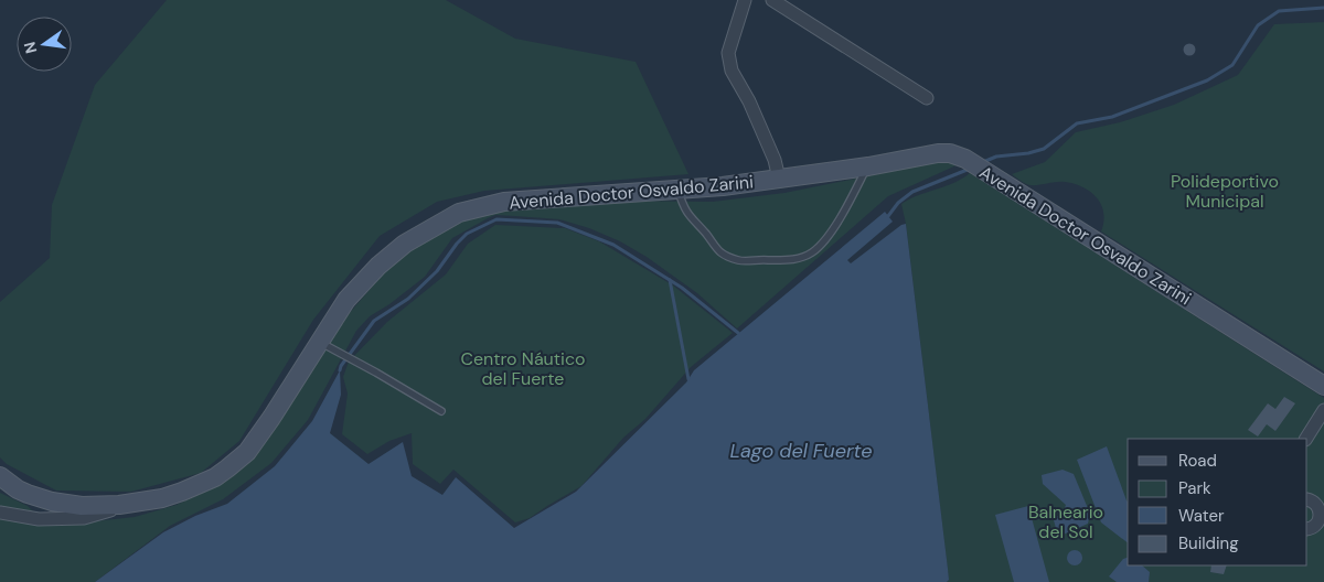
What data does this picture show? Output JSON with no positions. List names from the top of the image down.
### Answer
{
  "streets": {
    "main road": ["Avenida Doctor Osvaldo Zarini"]
  },
  "water": ["Lago del Fuerte"],
  "parks": ["Polideportivo Municipal", "Centro Náutico del Fuerte", "Balneario del Sol"],
  "legend": [
    "Road",
    "Park",
    "Water",
    "Building"
  ],
  "north": "left"
}
